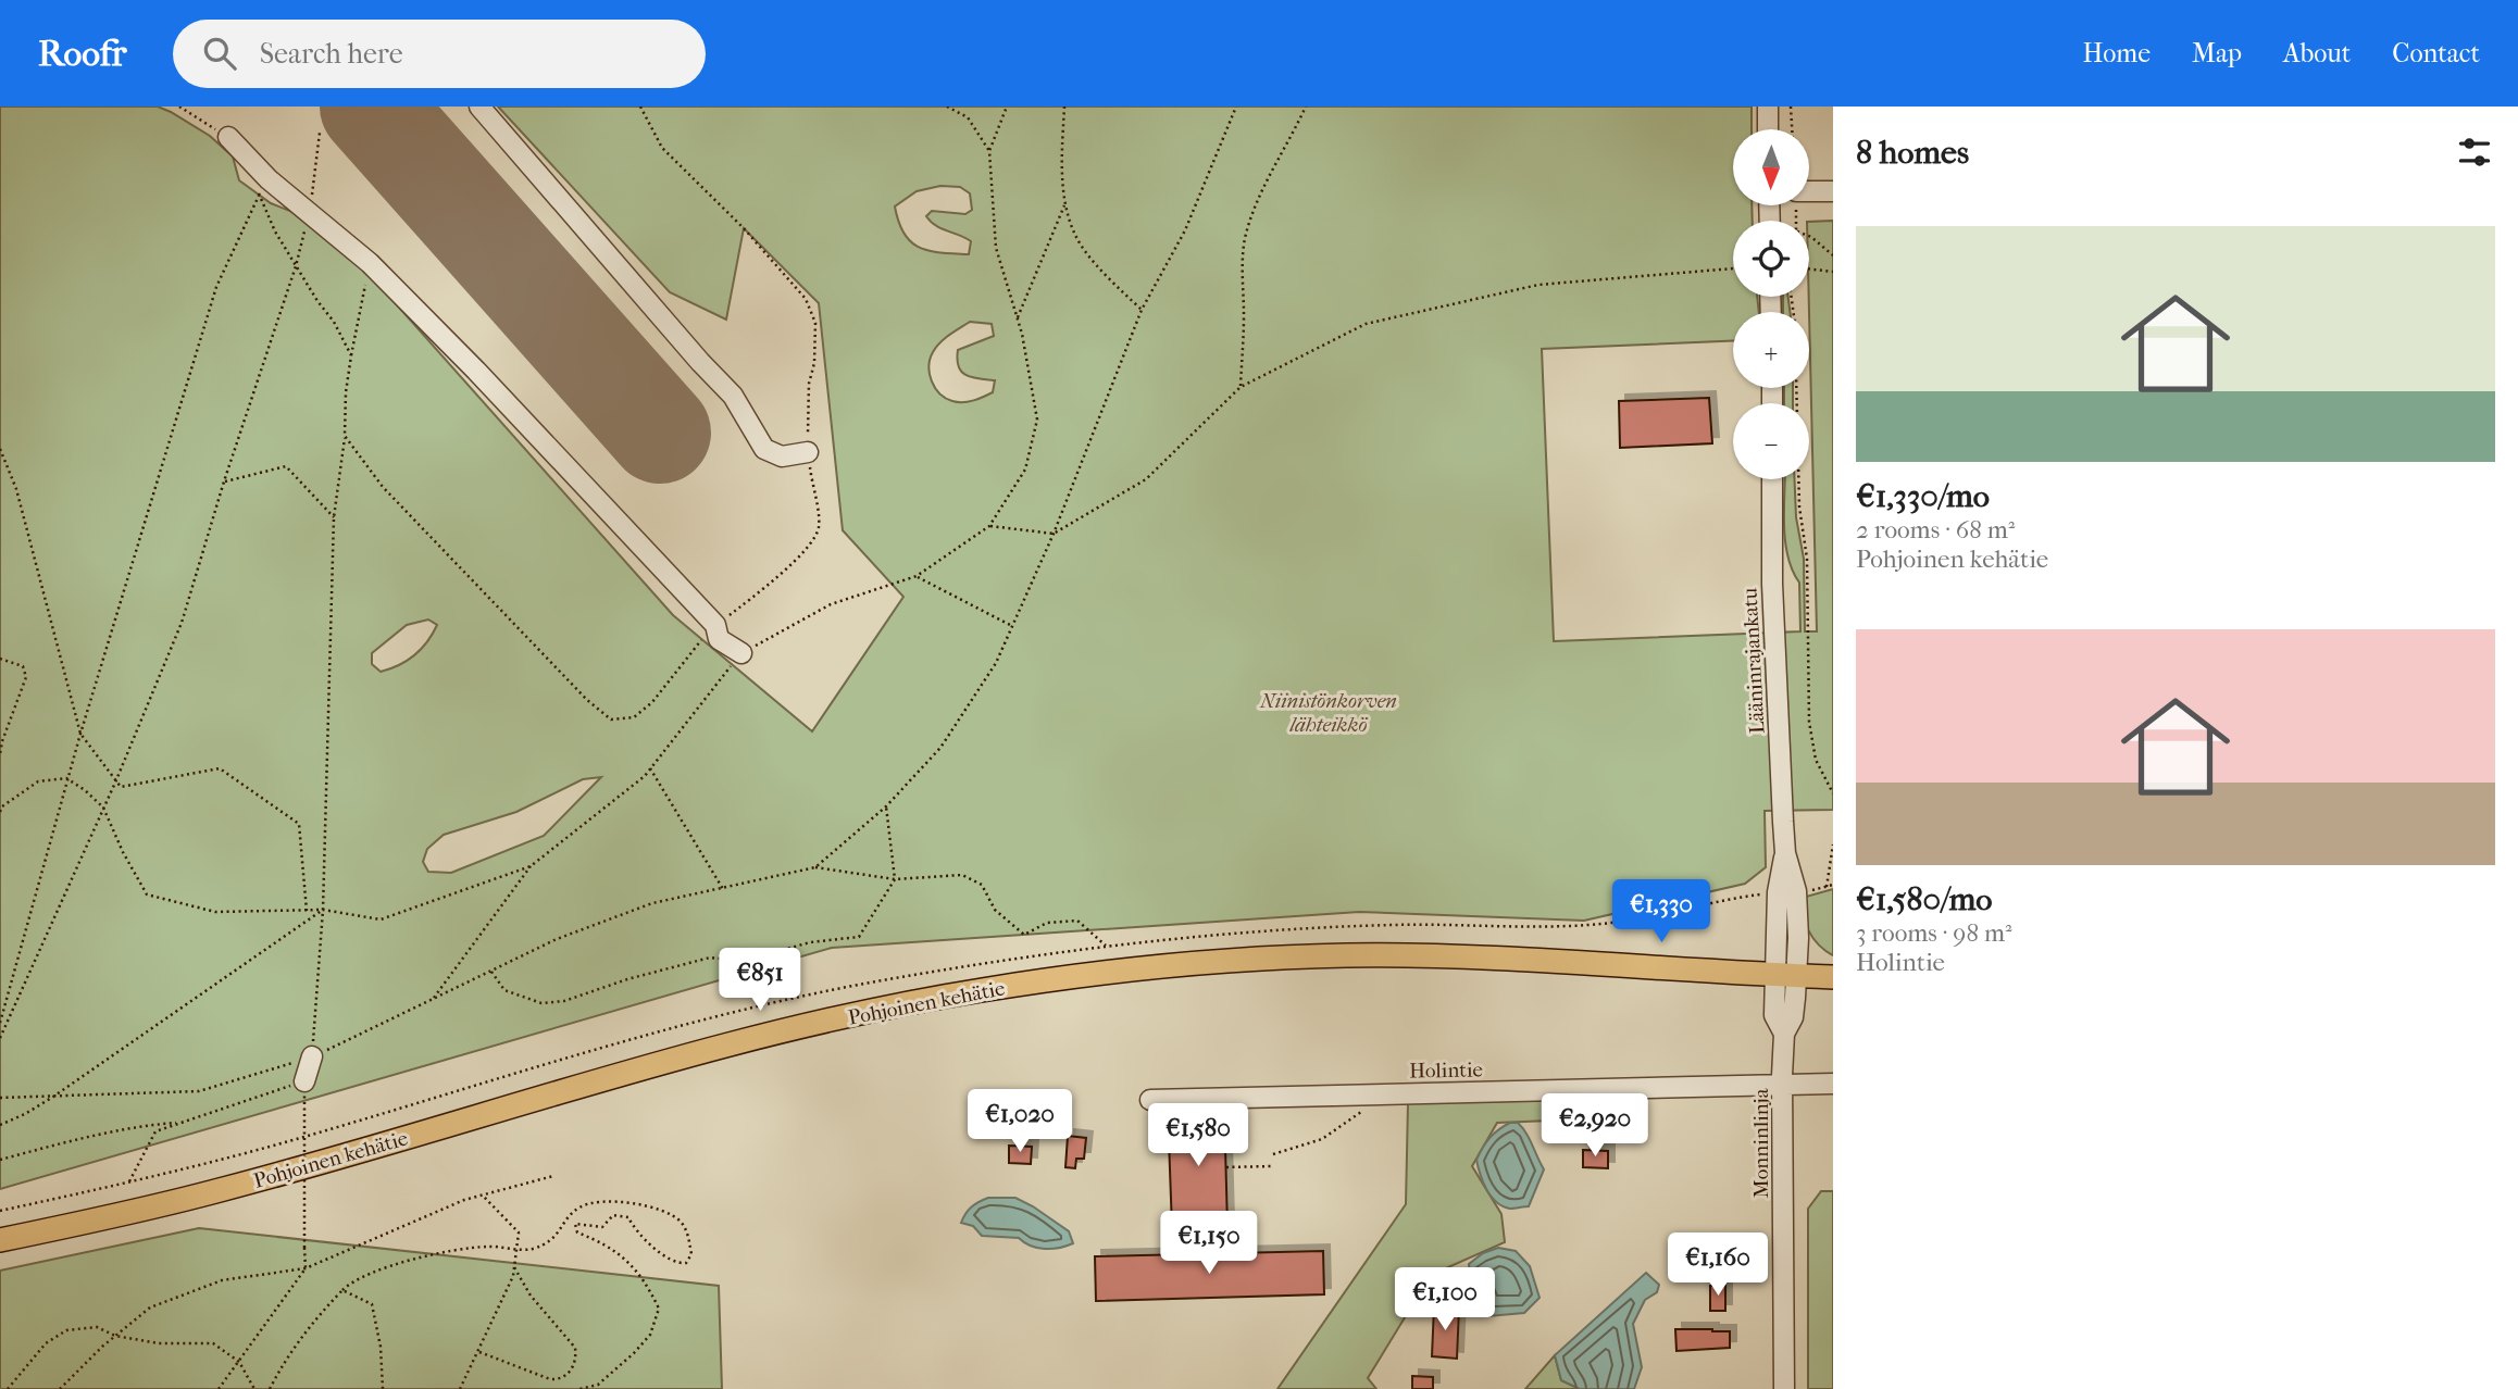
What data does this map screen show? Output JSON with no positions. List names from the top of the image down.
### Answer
{
  "streets": {
    "main road": ["Pohjoinen kehätie"],
    "street": ["Lääninrajankatu", "Holintie", "Monninlinja"]
  },
  "crossings": [
    ["Lääninrajankatu", "Pohjoinen kehätie"],
    ["Lääninrajankatu", "Monninlinja"],
    ["Pohjoinen kehätie", "Monninlinja"],
    ["Holintie", "Monninlinja"]
  ],
  "parks": ["Niinistönkorven lähteikkö"],
  "north": "bottom",
  "page": {
    "header": "Roofr",
    "search": "Search here",
    "nav": [
      "Home",
      "Map",
      "About",
      "Contact"
    ],
    "heading": "8 homes",
    "map_buttons": ["+", "−"],
    "list": [
      {
        "name": "€1,330/mo",
        "note": "2 rooms · 68 m² · Pohjoinen kehätie"
      },
      {
        "name": "€1,580/mo",
        "note": "3 rooms · 98 m² · Holintie"
      }
    ],
    "price": [
      "€1,330",
      "€851",
      "€1,020",
      "€2,920",
      "€1,580",
      "€1,150",
      "€1,160",
      "€1,100"
    ]
  }
}
